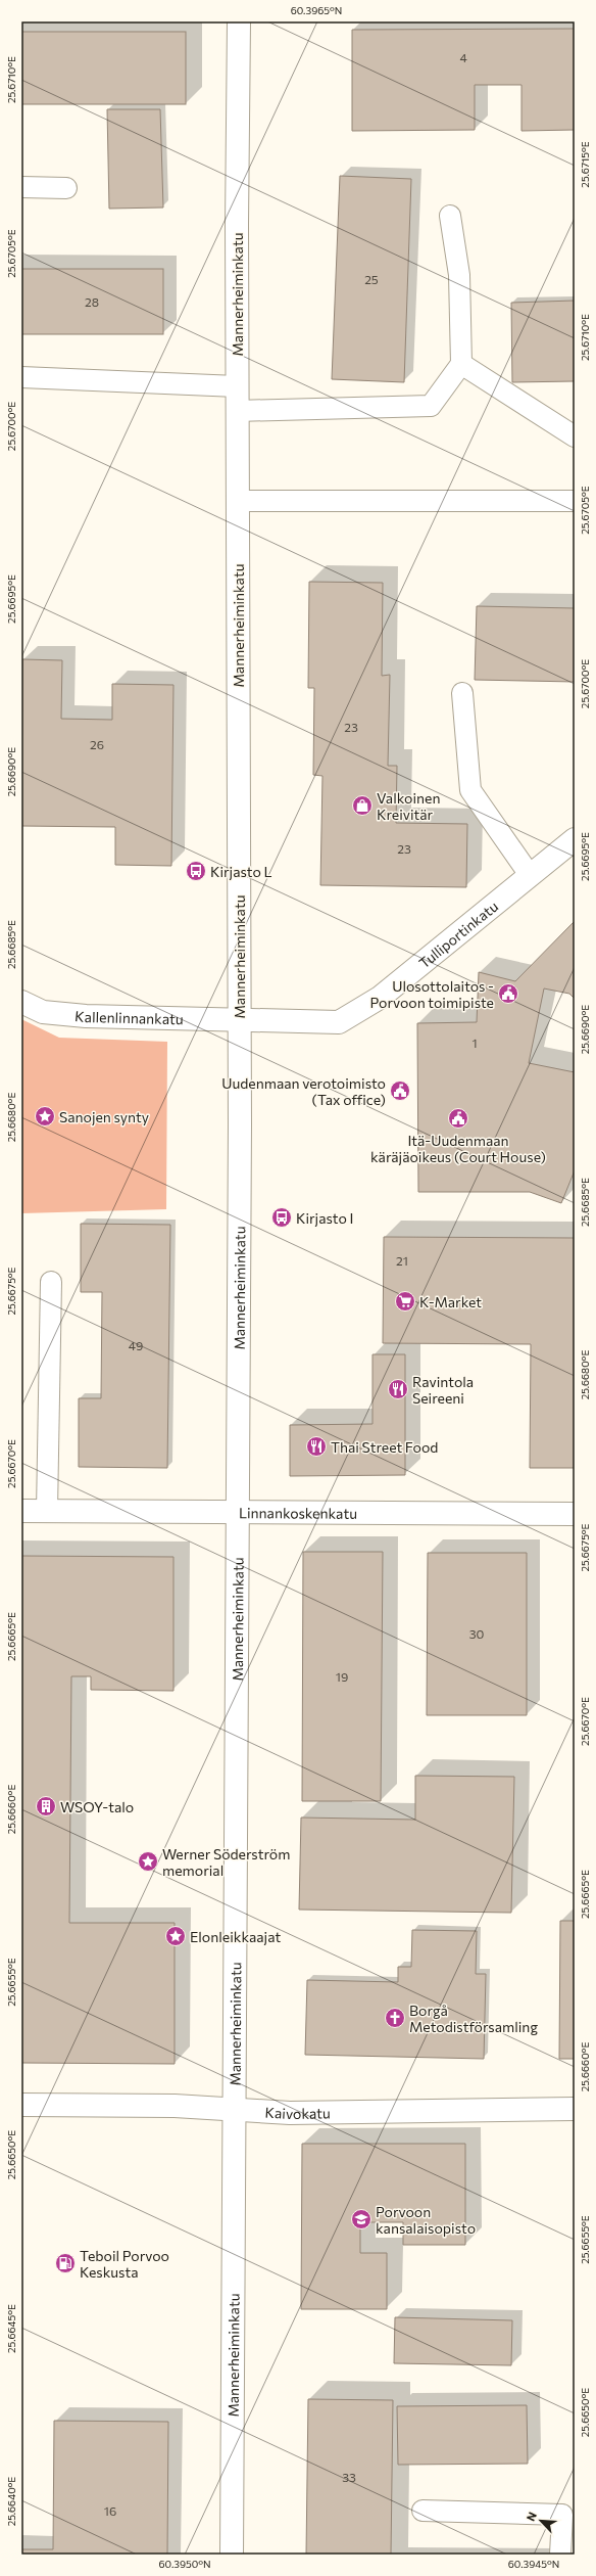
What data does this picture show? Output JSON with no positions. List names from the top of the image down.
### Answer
{
  "streets": {
    "main road": [
      "Mannerheiminkatu",
      "Tulliportinkatu",
      "Kallenlinnankatu",
      "Linnankoskenkatu",
      "Kaivokatu"
    ]
  },
  "crossings": [
    ["Mannerheiminkatu", "Tulliportinkatu"],
    ["Mannerheiminkatu", "Kallenlinnankatu"],
    ["Mannerheiminkatu", "Linnankoskenkatu"],
    ["Mannerheiminkatu", "Kaivokatu"],
    ["Tulliportinkatu", "Kallenlinnankatu"]
  ],
  "places": {
    "shop": ["Valkoinen Kreivitär"],
    "bus stop": ["Kirjasto L", "Kirjasto I"],
    "public building": ["Ulosottolaitos - Porvoon toimipiste", "Uudenmaan verotoimisto (Tax office)", "Itä-Uudenmaan käräjäoikeus (Court House)"],
    "place": ["Sanojen synty", "Werner Söderström memorial", "Elonleikkaajat"],
    "supermarket": ["K-Market"],
    "restaurant": ["Ravintola Seireeni", "Thai Street Food"],
    "building": ["WSOY-talo"],
    "church": ["Borgå Metodistförsamling"],
    "school or university": ["Porvoon kansalaisopisto"],
    "fuel station": ["Teboil Porvoo Keskusta"]
  },
  "house_numbers": [
    "4",
    "25",
    "28",
    "23",
    "26",
    "23",
    "1",
    "21",
    "49",
    "30",
    "19",
    "33",
    "16"
  ],
  "north": "top left",
  "coordinates": [
    "60.3965°N",
    "25.6710°E",
    "25.6715°E",
    "25.6705°E",
    "25.6700°E",
    "25.6695°E",
    "25.6690°E",
    "25.6685°E",
    "25.6680°E",
    "25.6675°E",
    "25.6670°E",
    "25.6665°E",
    "25.6660°E",
    "25.6655°E",
    "25.6650°E",
    "25.6645°E",
    "25.6640°E",
    "60.3950°N",
    "60.3945°N"
  ]
}
